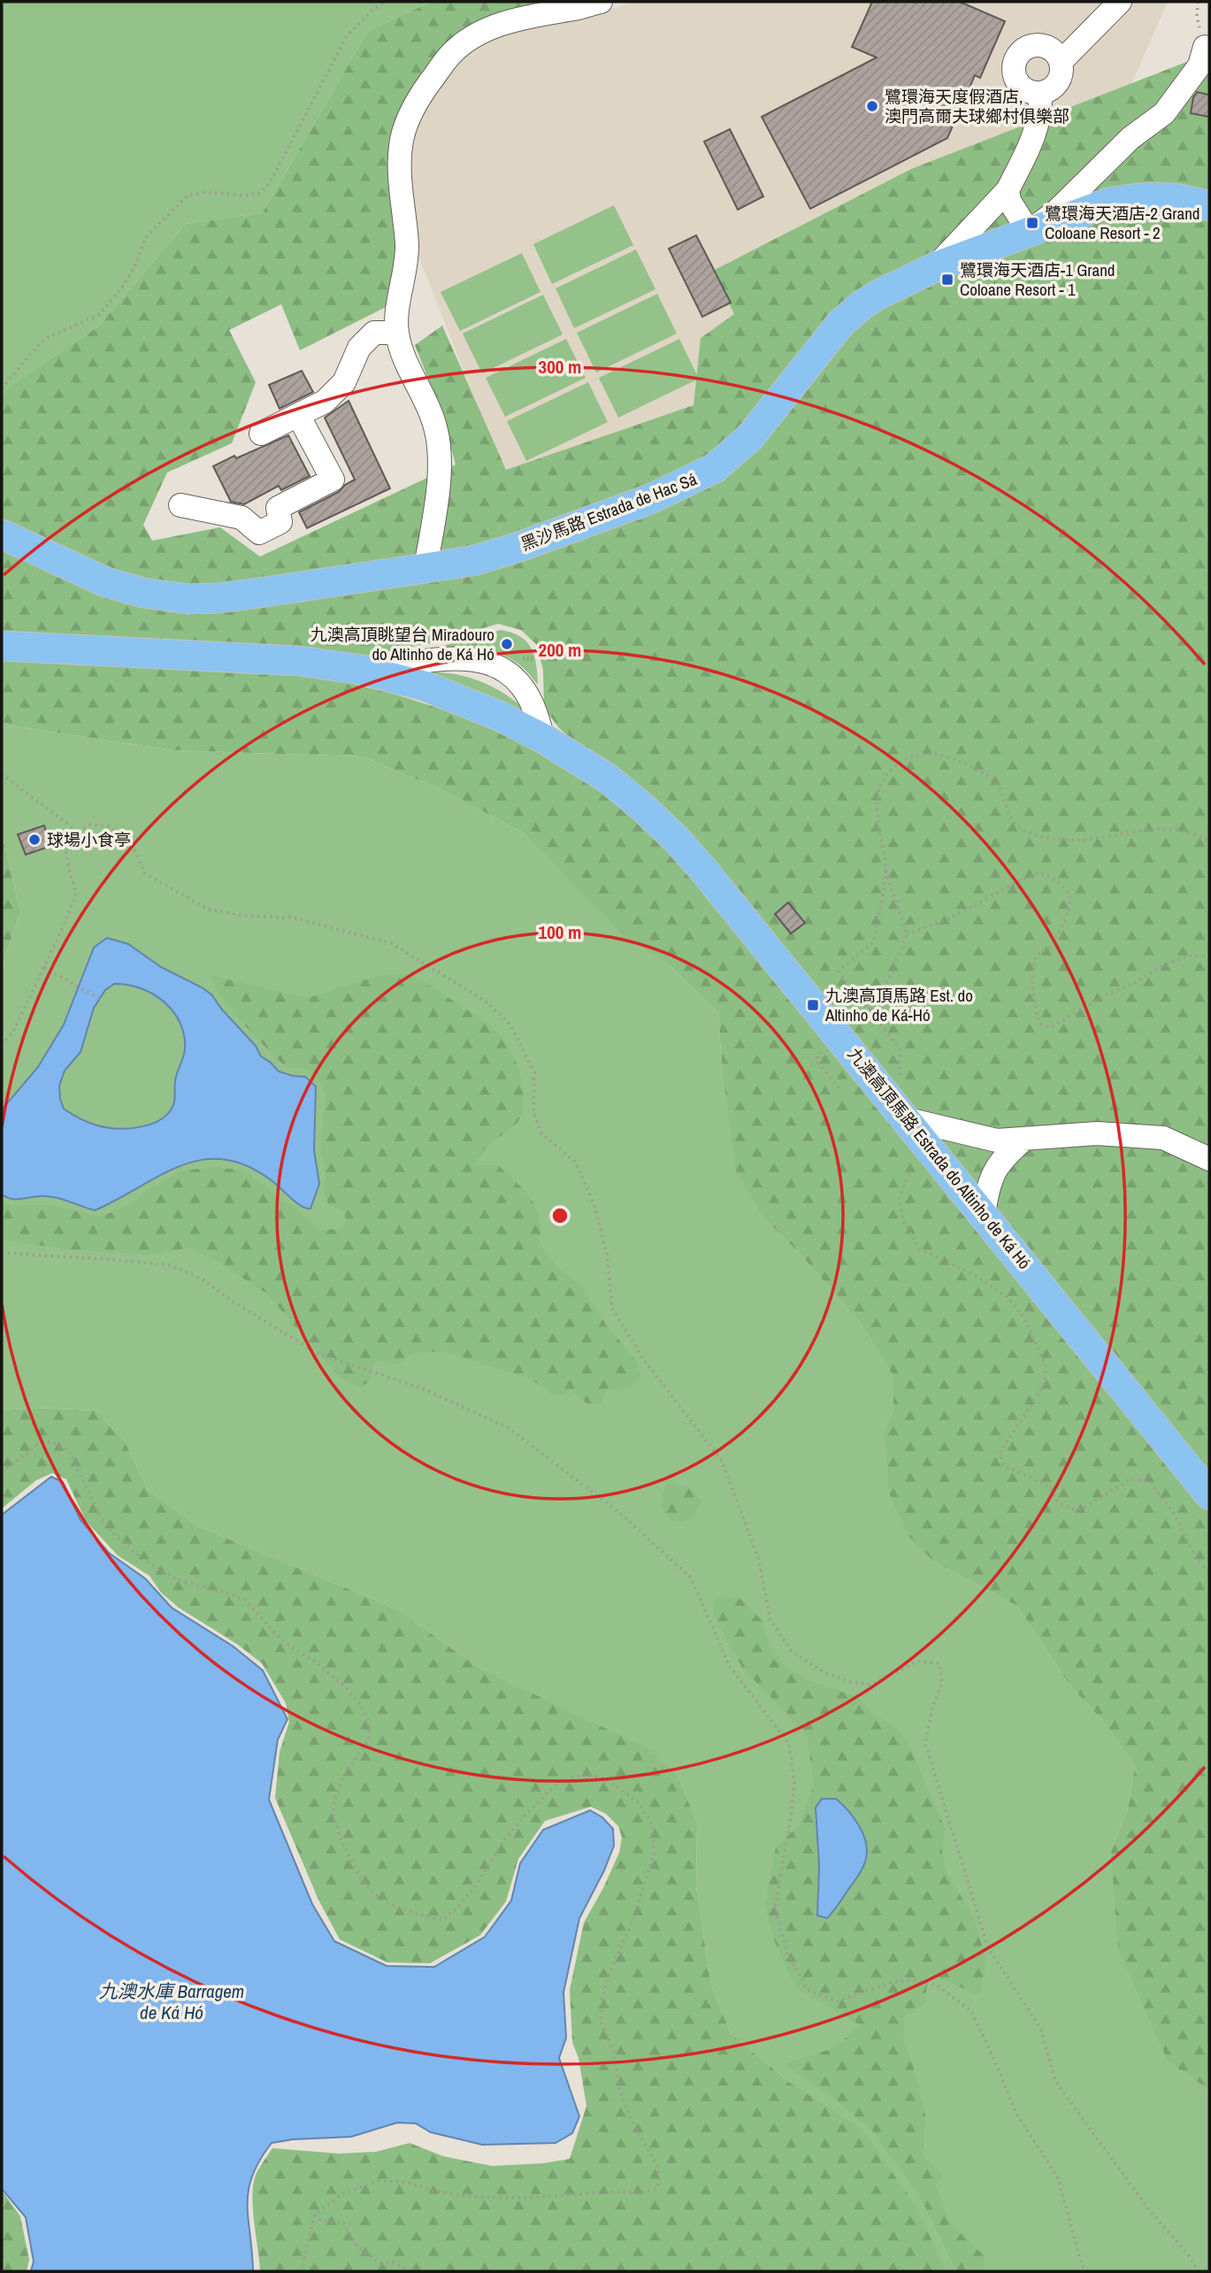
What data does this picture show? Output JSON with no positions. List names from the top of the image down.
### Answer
{
  "streets": {
    "main road": ["黑沙馬路 Estrada de Hac Sá", "九澳高頂馬路 Estrada do Altinho de Ká Hó"]
  },
  "water": ["九澳水庫 Barragem de Ká Hó"],
  "places": {
    "other": ["鷺環海天度假酒店, 澳門高爾夫球鄉村俱樂部", "九澳高頂眺望台 Miradouro do Altinho de Ká Hó", "球場小食亭"],
    "transit": ["鷺環海天酒店-2 Grand Coloane Resort - 2", "鷺環海天酒店-1 Grand Coloane Resort - 1", "九澳高頂馬路 Est. do Altinho de Ká-Hó"]
  },
  "rings": ["300 m", "200 m", "100 m"]
}
